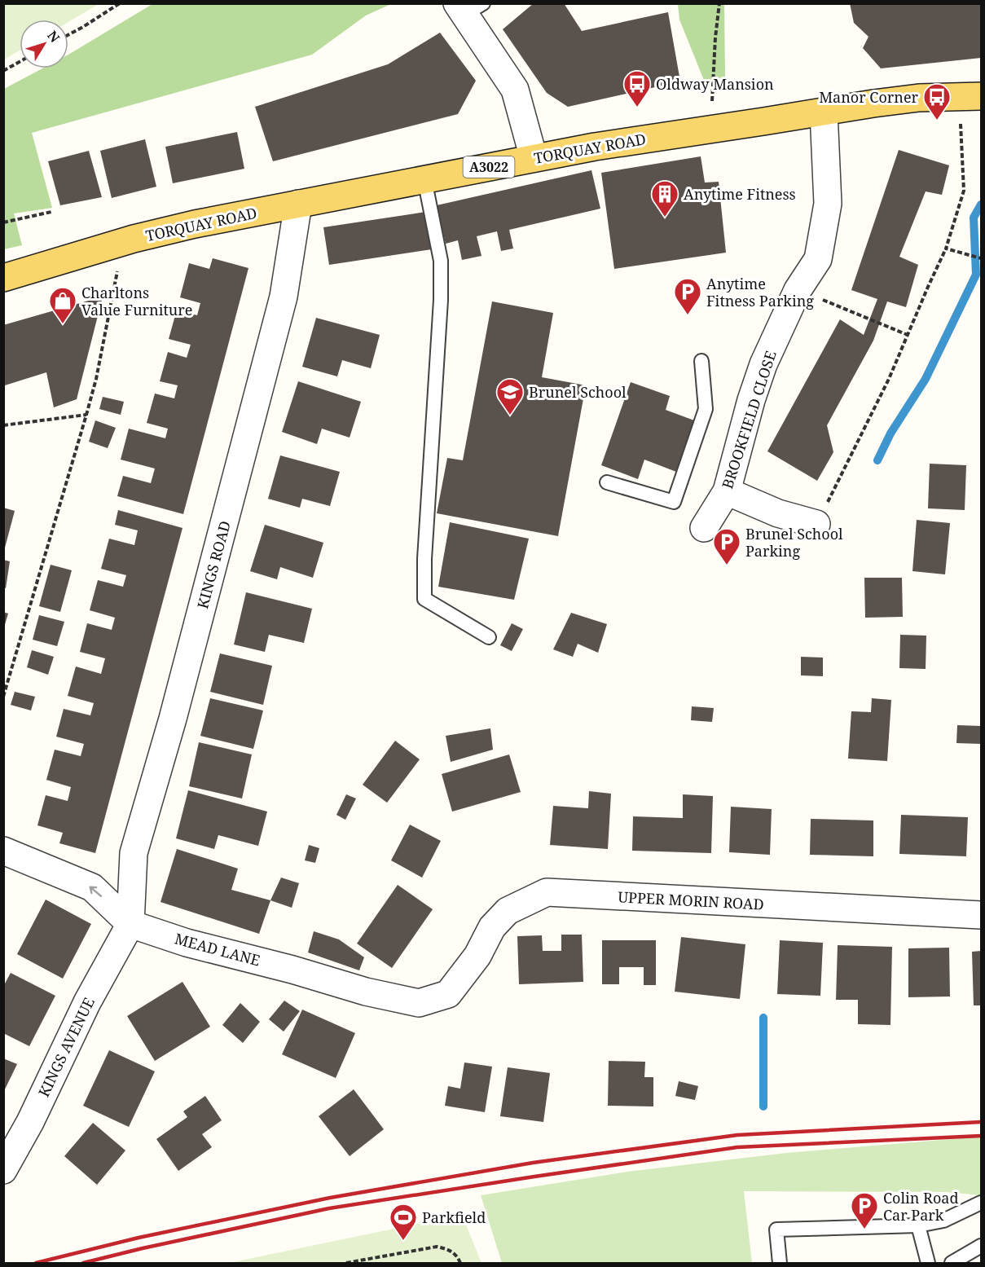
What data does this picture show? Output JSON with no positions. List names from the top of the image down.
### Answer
{
  "streets": {
    "main road": ["TORQUAY ROAD", "A3022"],
    "street": [
      "BROOKFIELD CLOSE",
      "KINGS ROAD",
      "UPPER MORIN ROAD",
      "MEAD LANE",
      "KINGS AVENUE"
    ]
  },
  "crossings": [
    ["TORQUAY ROAD", "BROOKFIELD CLOSE"],
    ["TORQUAY ROAD", "KINGS ROAD"],
    ["KINGS ROAD", "MEAD LANE"],
    ["KINGS ROAD", "KINGS AVENUE"],
    ["UPPER MORIN ROAD", "MEAD LANE"],
    ["MEAD LANE", "KINGS AVENUE"]
  ],
  "places": {
    "bus stop": ["Oldway Mansion", "Manor Corner"],
    "building": ["Anytime Fitness"],
    "parking": ["Anytime Fitness Parking", "Brunel School Parking", "Colin Road Car Park"],
    "shop": ["Charltons Value Furniture"],
    "school or university": ["Brunel School"],
    "sports": ["Parkfield"]
  },
  "north": "top right"
}
